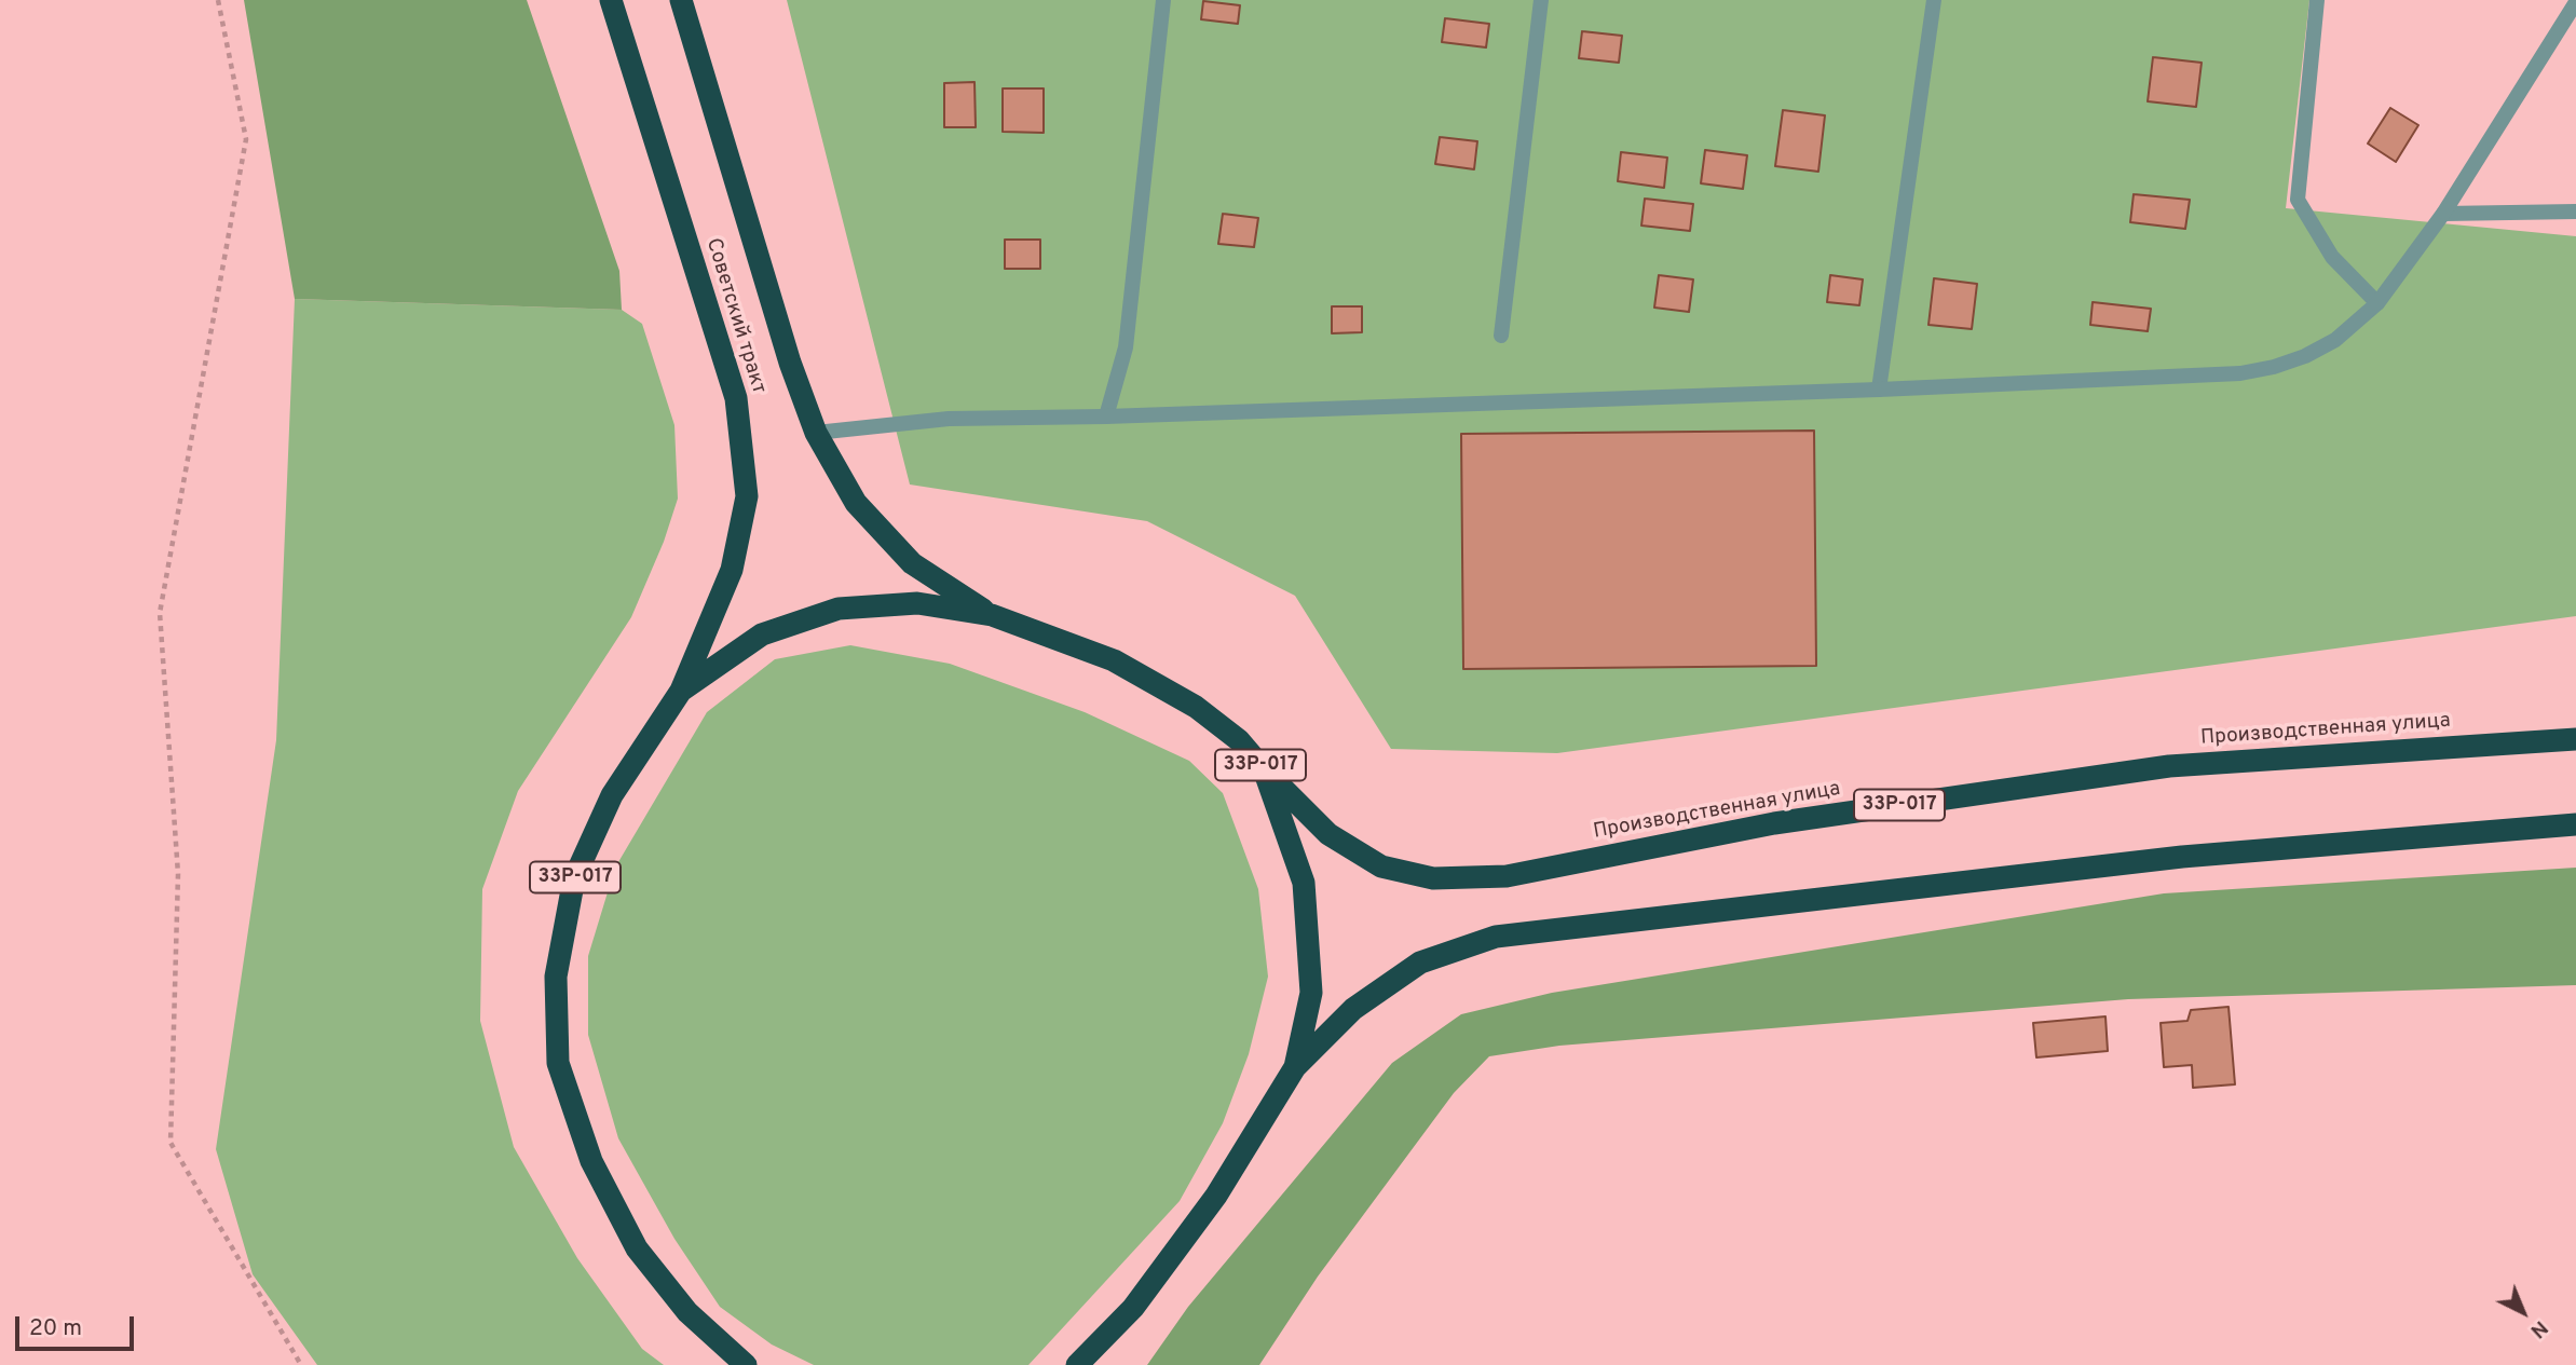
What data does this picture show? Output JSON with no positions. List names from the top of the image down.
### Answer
{
  "streets": {
    "highway": ["Советский тракт", "Производственная улица", "33Р-017"]
  },
  "crossings": [
    ["Советский тракт", "33Р-017"],
    ["Производственная улица", "33Р-017"]
  ],
  "scale_bar": "20 m",
  "north": "bottom right"
}
